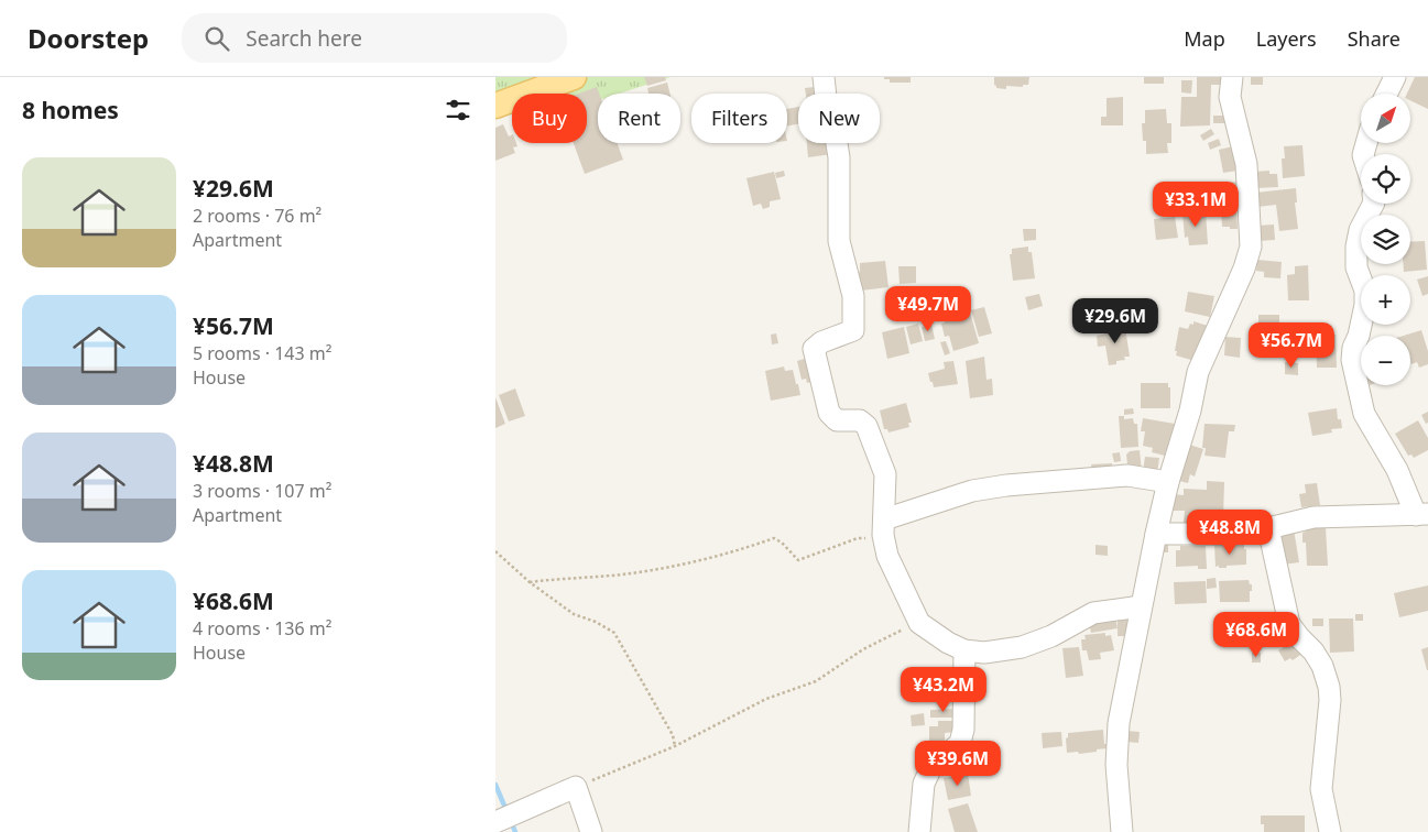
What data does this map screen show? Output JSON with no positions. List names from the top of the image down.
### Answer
{
  "north": "top right",
  "page": {
    "header": "Doorstep",
    "search": "Search here",
    "nav": ["Map", "Layers", "Share"],
    "heading": "8 homes",
    "map_buttons": ["+", "−"],
    "chip": [
      "Buy",
      "Rent",
      "Filters",
      "New"
    ],
    "list": [
      {
        "name": "¥29.6M",
        "note": "2 rooms · 76 m² · Apartment"
      },
      {
        "name": "¥56.7M",
        "note": "5 rooms · 143 m² · House"
      },
      {
        "name": "¥48.8M",
        "note": "3 rooms · 107 m² · Apartment"
      },
      {
        "name": "¥68.6M",
        "note": "4 rooms · 136 m² · House"
      }
    ],
    "price": [
      "¥33.1M",
      "¥49.7M",
      "¥29.6M",
      "¥56.7M",
      "¥48.8M",
      "¥68.6M",
      "¥43.2M",
      "¥39.6M"
    ]
  }
}
